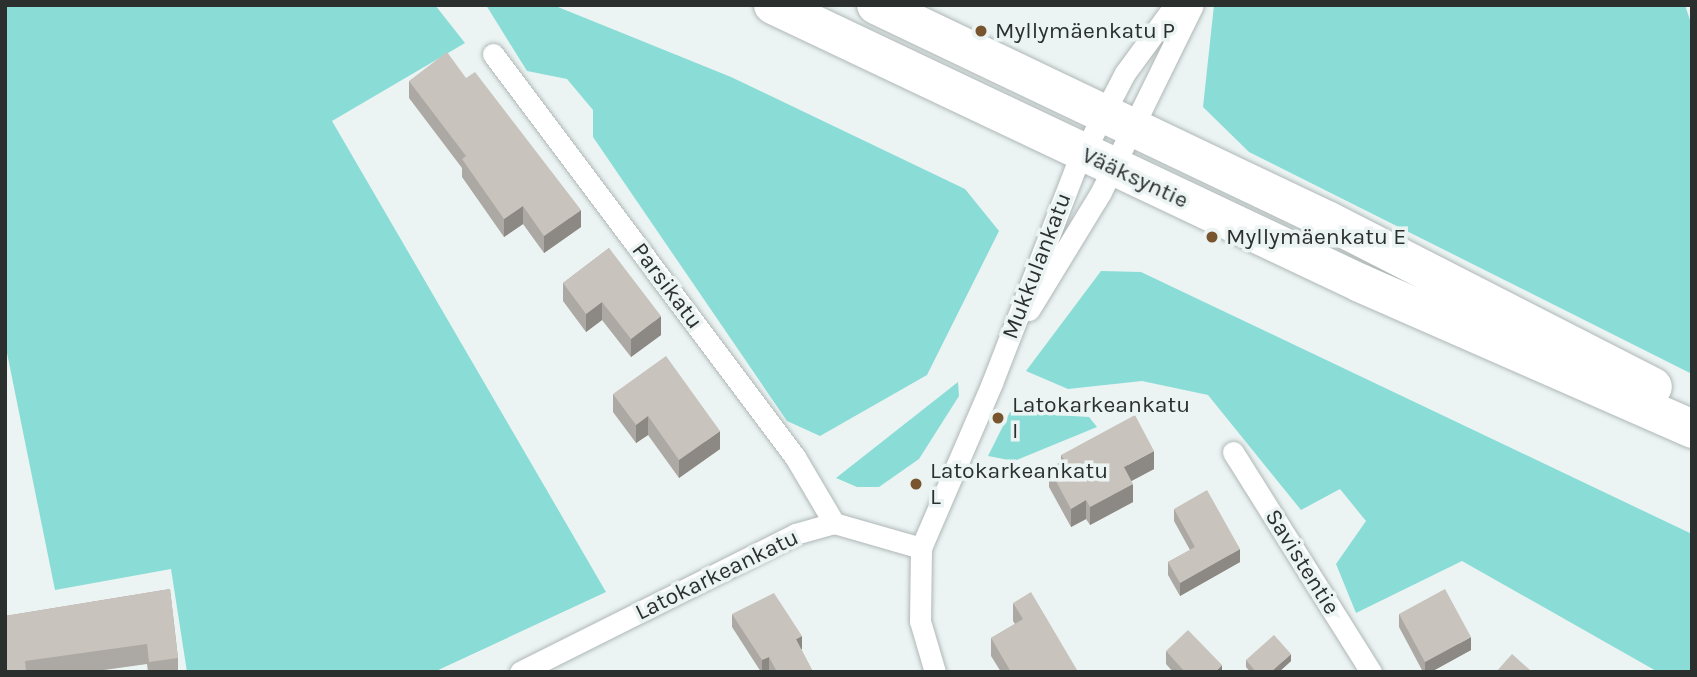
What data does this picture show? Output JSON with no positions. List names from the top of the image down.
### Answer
{
  "streets": {
    "highway": ["Vääksyntie"],
    "street": [
      "Mukkulankatu",
      "Parsikatu",
      "Savistentie",
      "Latokarkeankatu"
    ]
  },
  "crossings": [
    ["Vääksyntie", "Mukkulankatu"],
    ["Parsikatu", "Latokarkeankatu"]
  ],
  "places": [
    "Myllymäenkatu P",
    "Myllymäenkatu E",
    "Latokarkeankatu I",
    "Latokarkeankatu L"
  ]
}
